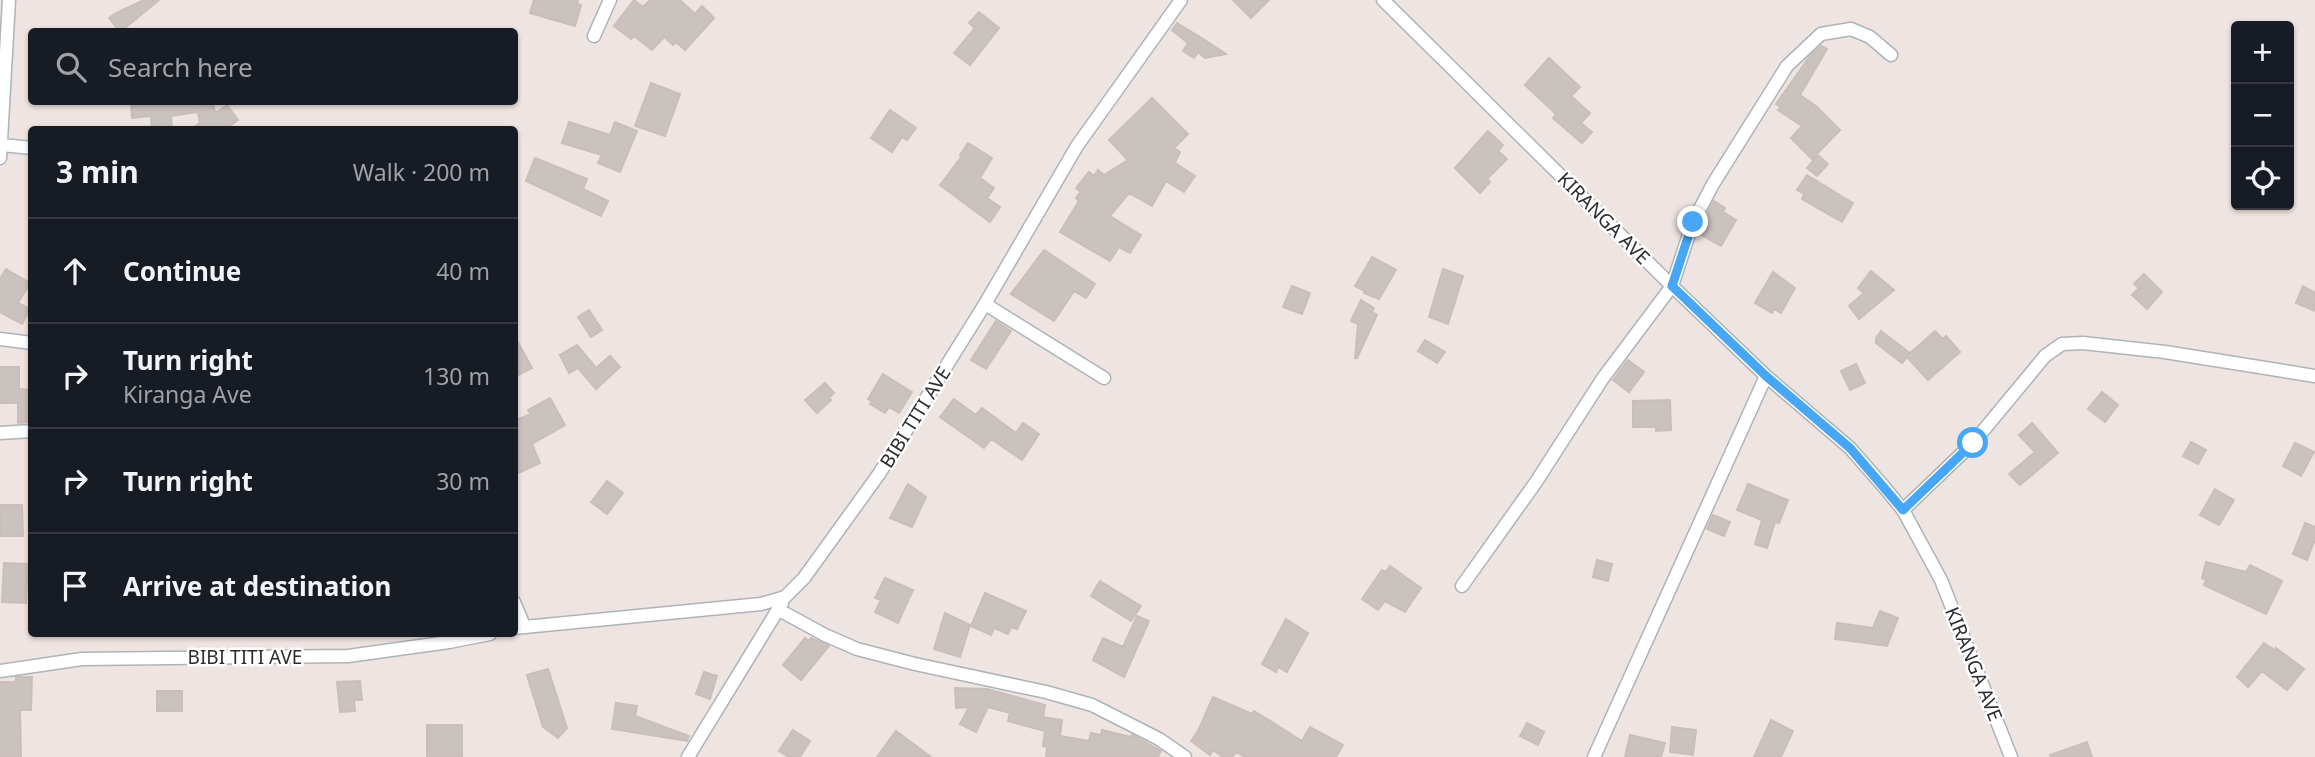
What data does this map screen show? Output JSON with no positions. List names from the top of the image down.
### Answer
{
  "streets": {
    "street": ["KIRANGA AVE", "BIBI TITI AVE"]
  },
  "page": {
    "map_buttons": ["+", "−"],
    "search": "Search here",
    "heading": ["3 min", "Walk · 200 m"],
    "list": [
      ["Continue", "40 m"],
      ["Turn right", "Kiranga Ave", "130 m"],
      ["Turn right", "30 m"],
      "Arrive at destination"
    ]
  }
}
